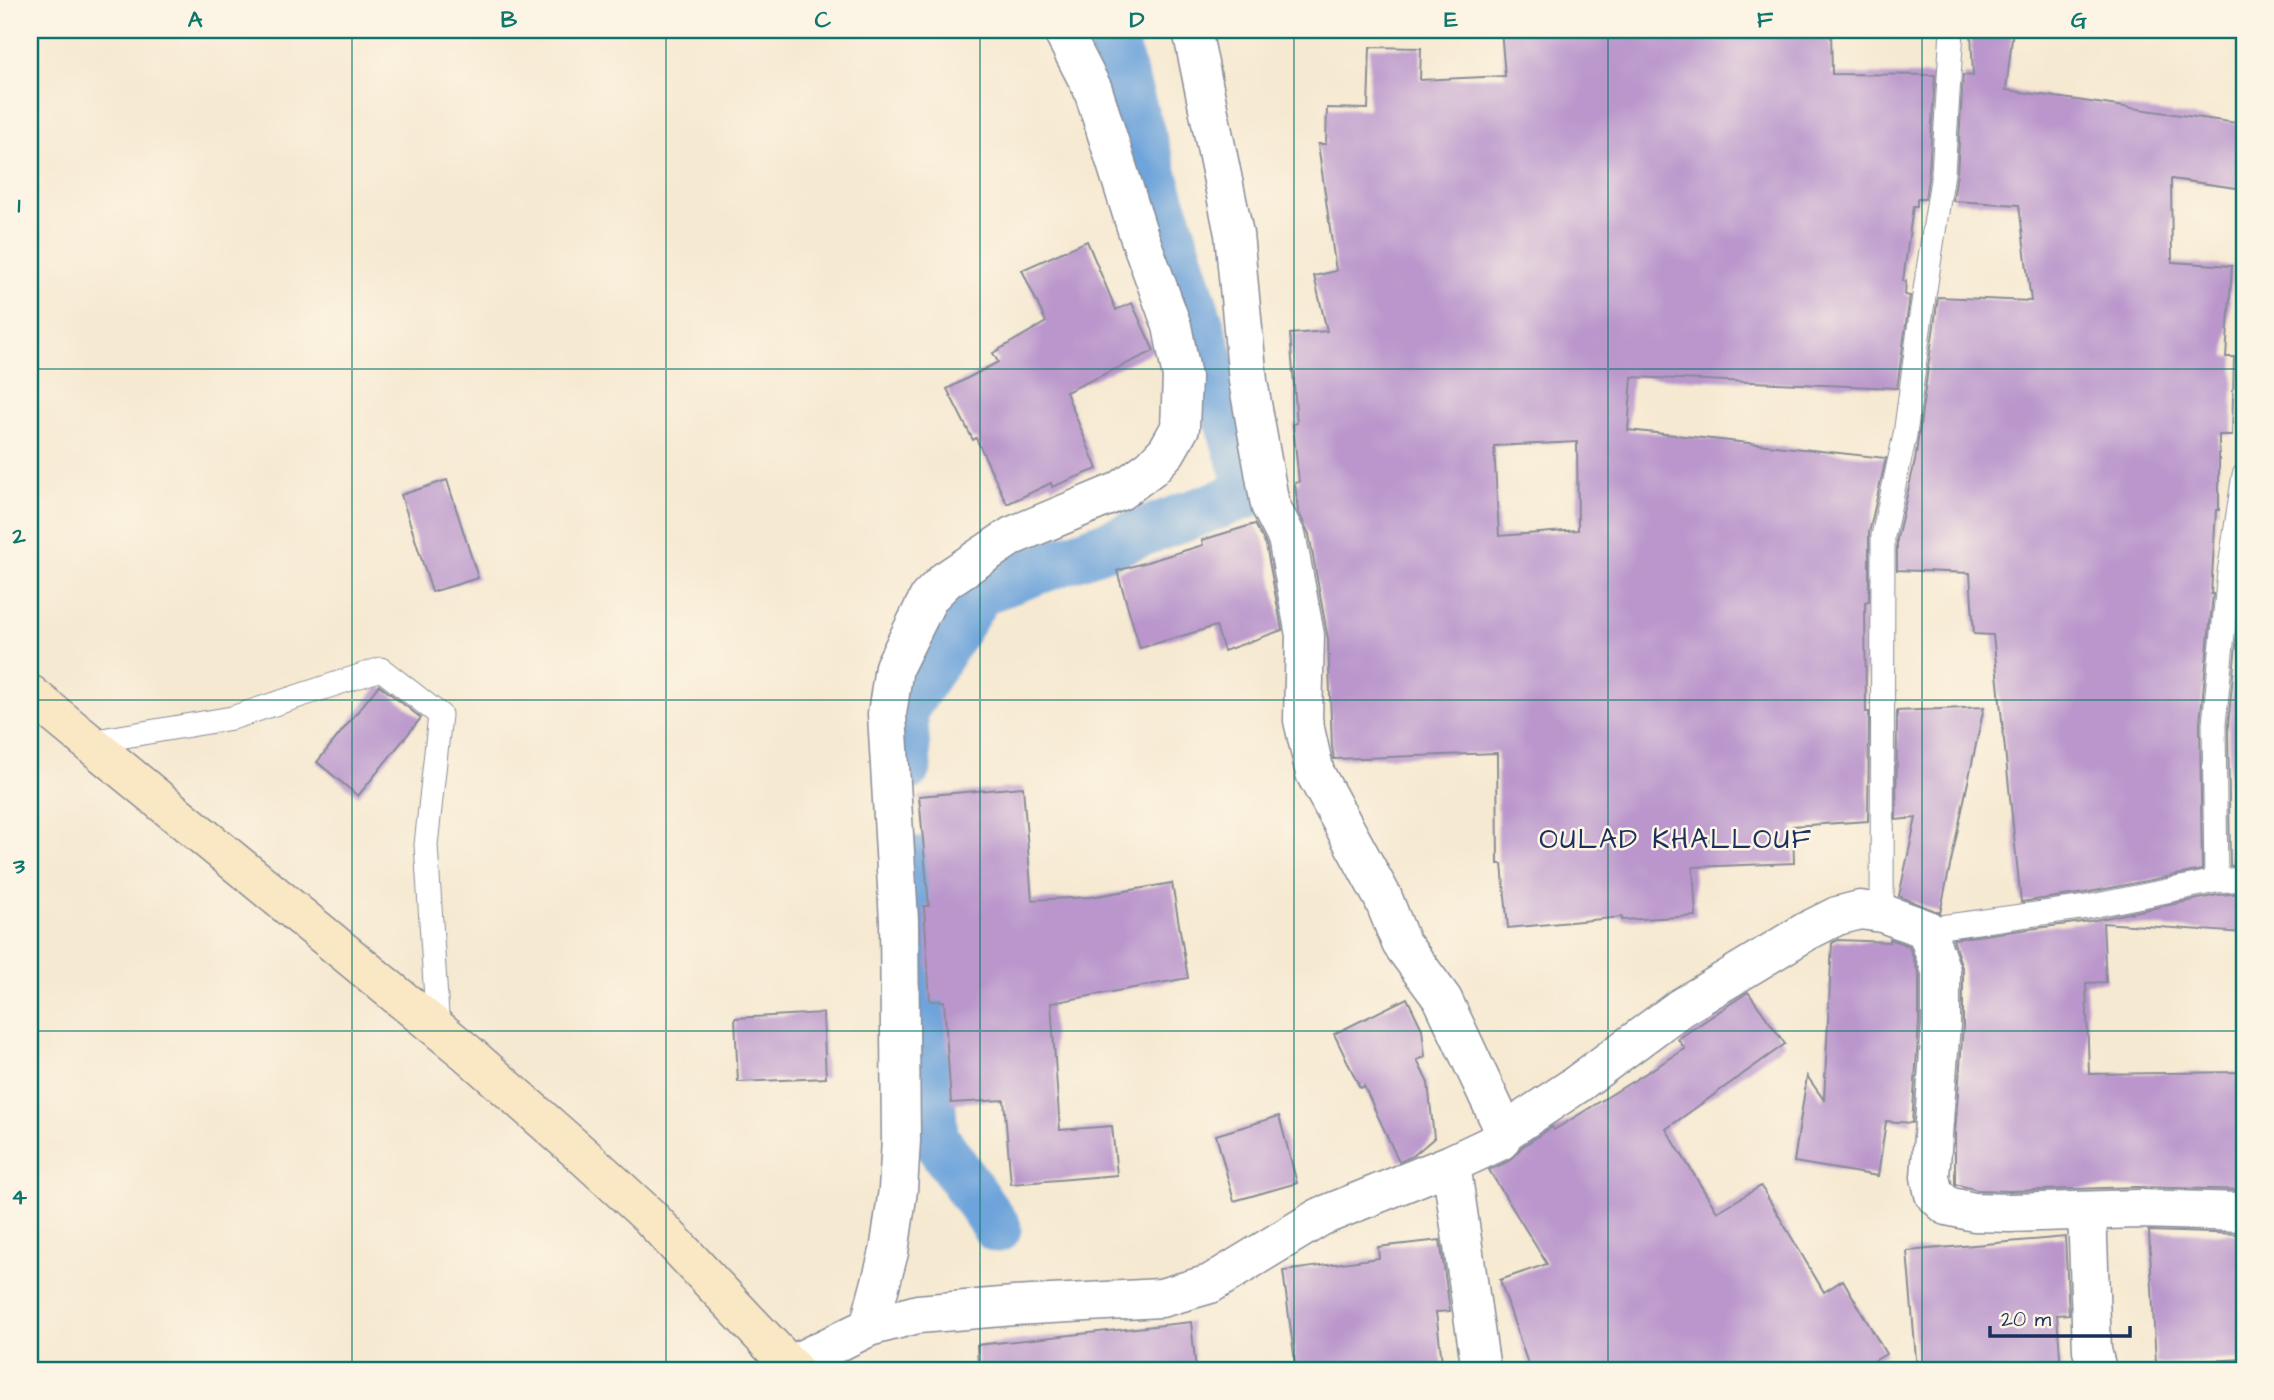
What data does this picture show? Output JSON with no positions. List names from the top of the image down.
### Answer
{
  "districts": ["OULAD KHALLOUF"],
  "scale_bar": "20 m",
  "grid": {
    "columns": [
      "A",
      "B",
      "C",
      "D",
      "E",
      "F",
      "G"
    ],
    "rows": [
      "1",
      "2",
      "3",
      "4"
    ]
  }
}
